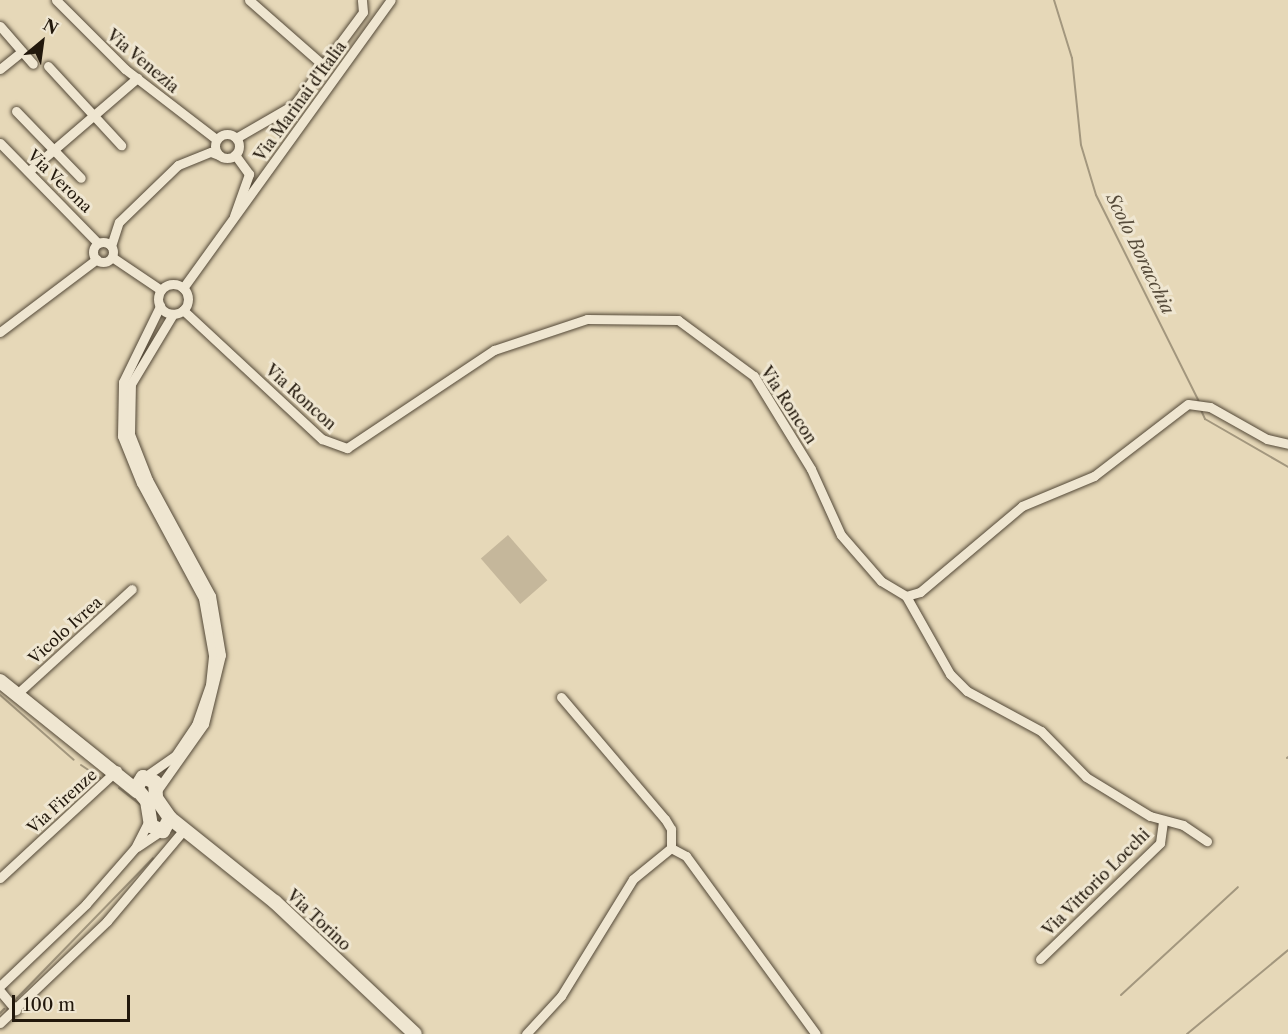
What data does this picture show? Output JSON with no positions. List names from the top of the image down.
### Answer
{
  "streets": {
    "street": [
      "Via Venezia",
      "Via Marinai d'Italia",
      "Via Verona",
      "Via Roncon",
      "Vicolo Ivrea",
      "Via Firenze",
      "Via Vittorio Locchi",
      "Via Torino"
    ]
  },
  "crossings": [
    ["Via Marinai d'Italia", "Via Roncon"],
    ["Via Roncon", "Via Vittorio Locchi"]
  ],
  "water": ["Scolo Boracchia"],
  "scale_bar": "100 m",
  "north": "top right"
}
